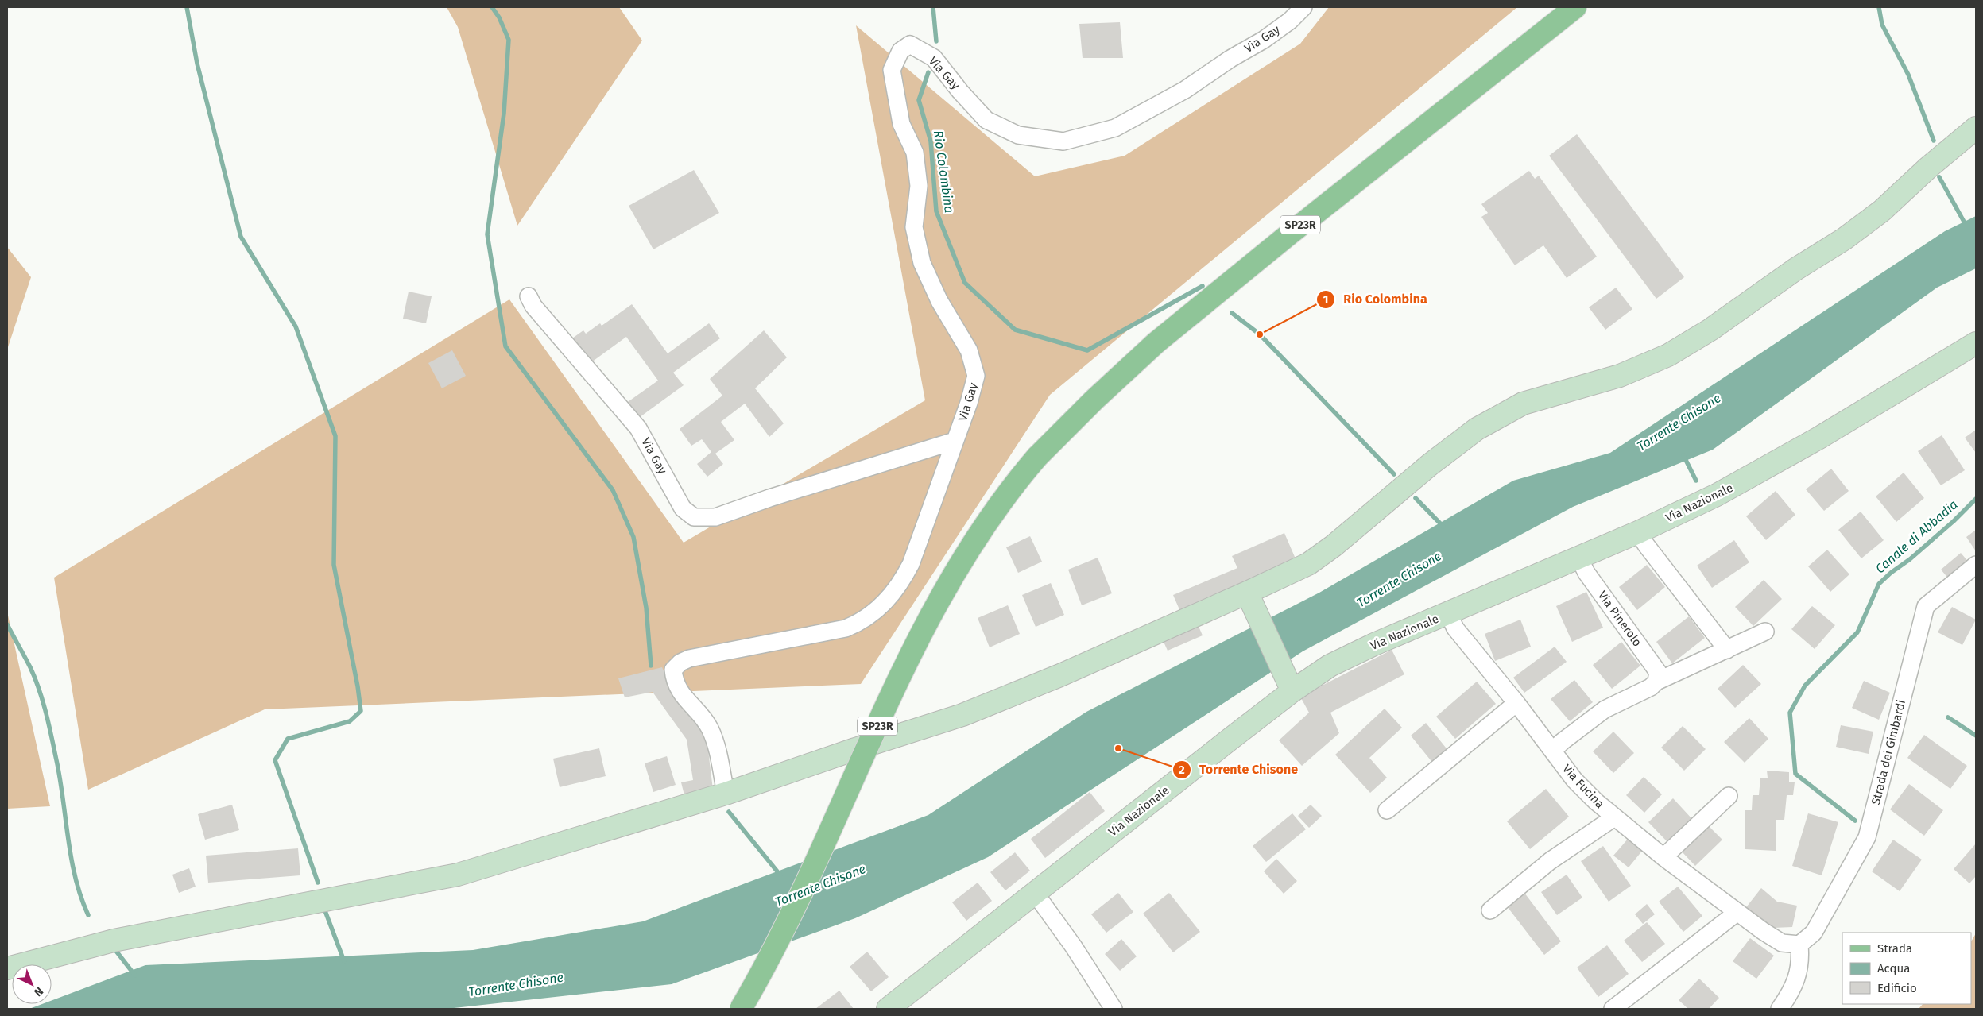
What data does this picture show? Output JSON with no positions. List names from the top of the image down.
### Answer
{
  "streets": {
    "main road": ["SP23R"],
    "street": [
      "Via Gay",
      "Via Nazionale",
      "Via Pinerolo",
      "Strada dei Gimbardi",
      "Via Fucina"
    ]
  },
  "crossings": [
    ["Via Nazionale", "Via Pinerolo"],
    ["Via Nazionale", "Via Fucina"],
    ["Strada dei Gimbardi", "Via Fucina"]
  ],
  "water": ["Rio Colombina", "Torrente Chisone", "Canale di Abbadia"],
  "places": ["Rio Colombina", "Torrente Chisone"],
  "legend": ["Strada", "Acqua", "Edificio"],
  "north": "bottom right"
}
